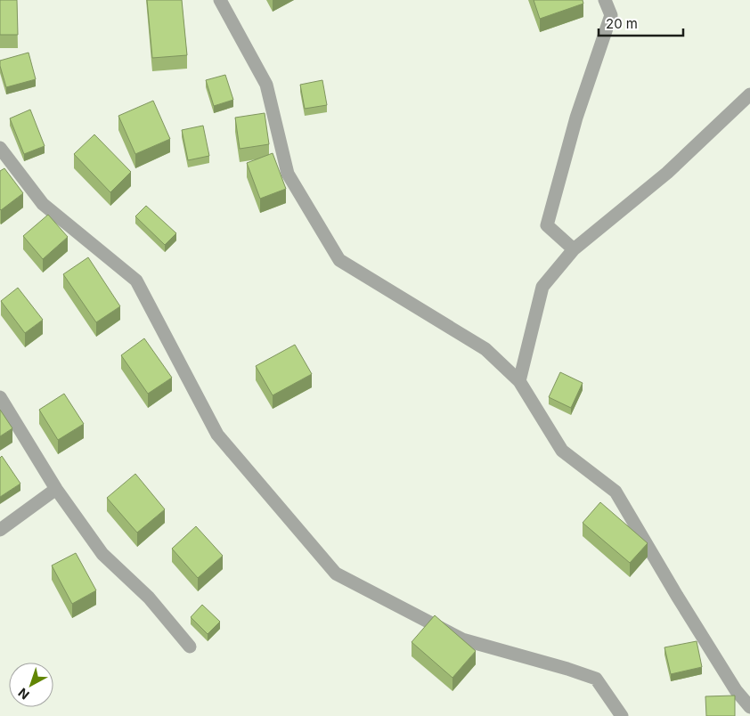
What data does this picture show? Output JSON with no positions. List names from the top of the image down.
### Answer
{
  "scale_bar": "20 m",
  "north": "bottom left"
}
